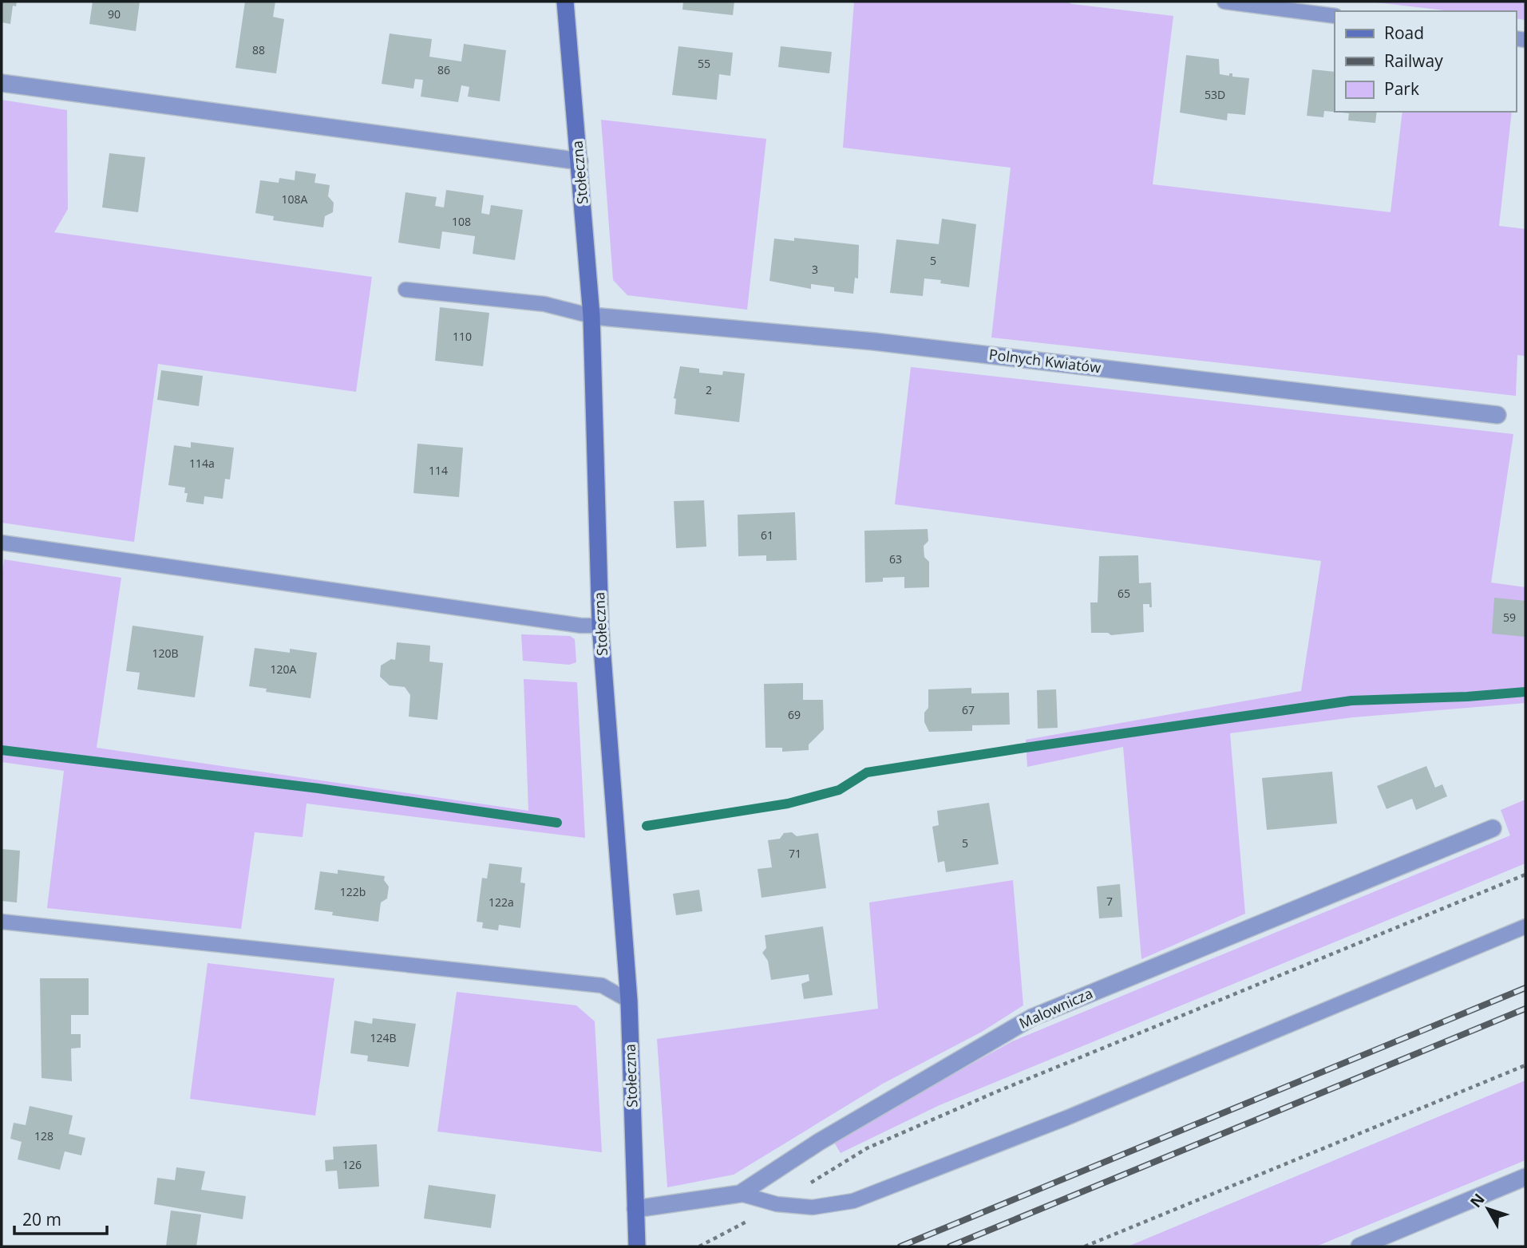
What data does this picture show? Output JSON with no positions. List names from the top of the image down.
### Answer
{
  "streets": {
    "street": ["Stołeczna", "Polnych Kwiatów", "Malownicza"]
  },
  "crossings": [
    ["Stołeczna", "Polnych Kwiatów"],
    ["Stołeczna", "Malownicza"]
  ],
  "house_numbers": [
    "90",
    "88",
    "55",
    "86",
    "53D",
    "108A",
    "108",
    "5",
    "3",
    "110",
    "2",
    "114a",
    "114",
    "61",
    "63",
    "65",
    "59",
    "120B",
    "120A",
    "67",
    "69",
    "5",
    "71",
    "122b",
    "7",
    "122a",
    "124B",
    "128",
    "126"
  ],
  "legend": ["Road", "Railway", "Park"],
  "scale_bar": "20 m",
  "north": "top left"
}
